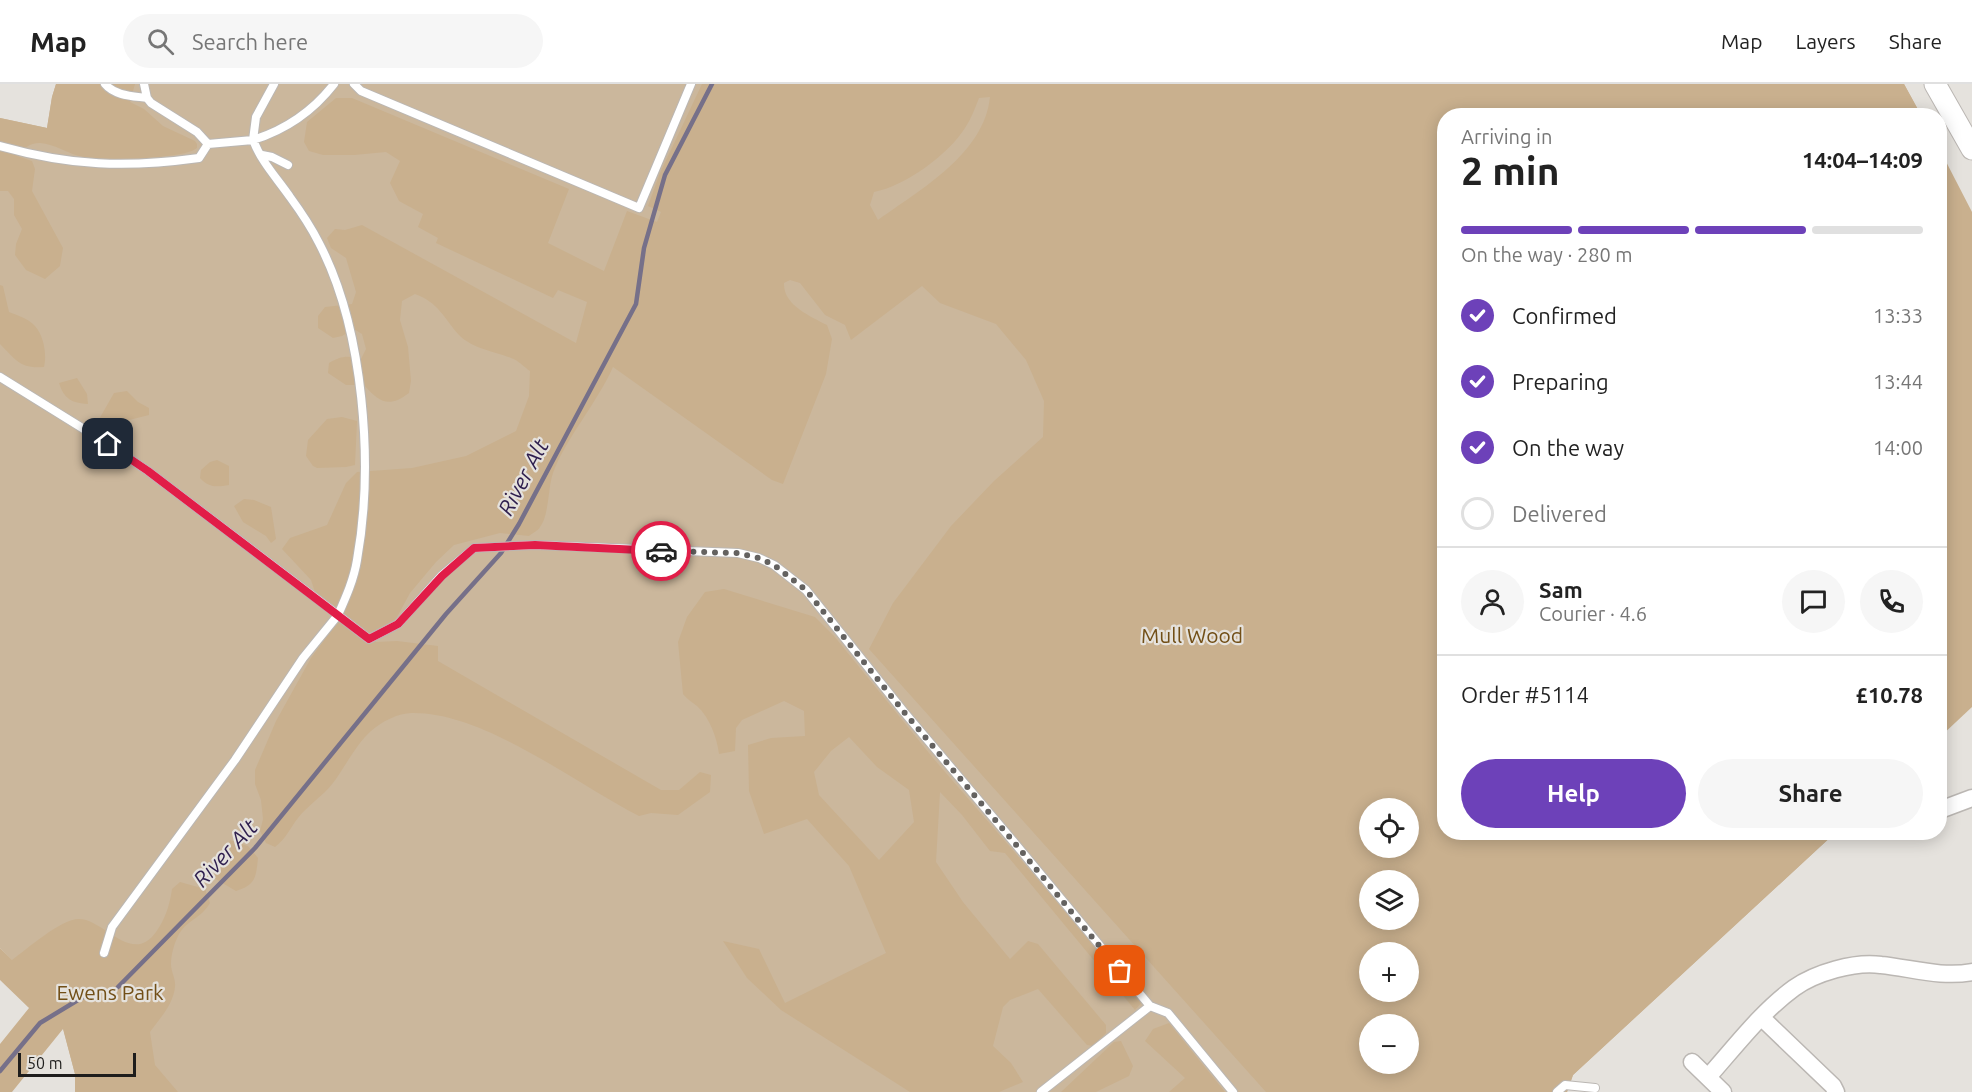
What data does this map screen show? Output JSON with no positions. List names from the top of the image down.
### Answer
{
  "water": ["River Alt"],
  "parks": ["Mull Wood", "Ewens Park"],
  "scale_bar": "50 m",
  "page": {
    "header": "Map",
    "search": "Search here",
    "nav": ["Map", "Layers", "Share"],
    "heading": ["2 min", "Arriving in", "14:04–14:09"],
    "panel": [
      "Sam",
      "Courier · 4.6",
      "Order #5114",
      "£10.78"
    ],
    "bar": "On the way · 280 m",
    "list": [
      ["Confirmed", "13:33"],
      ["Preparing", "13:44"],
      ["On the way", "14:00"],
      "Delivered"
    ],
    "buttons": ["Help", "Share"],
    "map_buttons": ["+", "−"],
    "scale": "50 m"
  }
}
